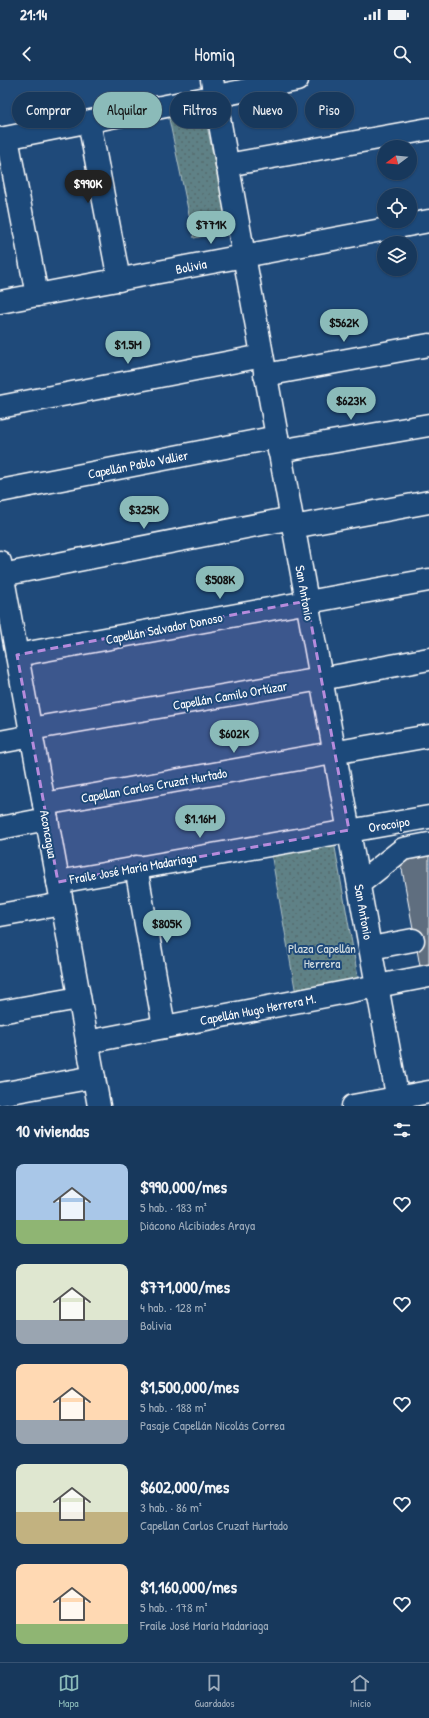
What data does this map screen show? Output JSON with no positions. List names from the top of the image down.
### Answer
{
  "streets": {
    "street": [
      "Bolivia",
      "Capellán Pablo Vallier",
      "San Antonio",
      "Capellán Salvador Donoso",
      "Capellán Camilo Ortúzar",
      "Capellan Carlos Cruzat Hurtado",
      "Orocoipo",
      "Aconcagua",
      "Fraile José María Madariaga",
      "Capellán Hugo Herrera M."
    ]
  },
  "crossings": [
    ["Bolivia", "San Antonio"],
    ["Capellán Pablo Vallier", "San Antonio"],
    ["San Antonio", "Capellán Salvador Donoso"],
    ["San Antonio", "Capellán Camilo Ortúzar"],
    ["San Antonio", "Capellan Carlos Cruzat Hurtado"],
    ["San Antonio", "Orocoipo"],
    ["San Antonio", "Fraile José María Madariaga"],
    ["San Antonio", "Capellán Hugo Herrera M."],
    ["Capellán Salvador Donoso", "Aconcagua"],
    ["Capellán Camilo Ortúzar", "Aconcagua"],
    ["Capellan Carlos Cruzat Hurtado", "Aconcagua"],
    ["Orocoipo", "Fraile José María Madariaga"],
    ["Aconcagua", "Fraile José María Madariaga"],
    ["Aconcagua", "Capellán Hugo Herrera M."]
  ],
  "parks": ["Plaza Capellán Herrera"],
  "north": "left",
  "page": {
    "status": "21:14",
    "header": "Homiq",
    "chip": [
      "Comprar",
      "Alquilar",
      "Filtros",
      "Nuevo",
      "Piso"
    ],
    "price": [
      "$990K",
      "$771K",
      "$562K",
      "$1.5M",
      "$623K",
      "$325K",
      "$508K",
      "$602K",
      "$1.16M",
      "$805K"
    ],
    "heading": "10 viviendas",
    "list": [
      {
        "name": "$990,000/mes",
        "note": "5 hab. · 183 m² · Diácono Alcibiades Araya"
      },
      {
        "name": "$771,000/mes",
        "note": "4 hab. · 128 m² · Bolivia"
      },
      {
        "name": "$1,500,000/mes",
        "note": "5 hab. · 188 m² · Pasaje Capellán Nicolás Correa"
      },
      {
        "name": "$602,000/mes",
        "note": "3 hab. · 86 m² · Capellan Carlos Cruzat Hurtado"
      },
      {
        "name": "$1,160,000/mes",
        "note": "5 hab. · 178 m² · Fraile José María Madariaga"
      }
    ],
    "tabs": ["Mapa", "Guardados", "Inicio"]
  }
}
